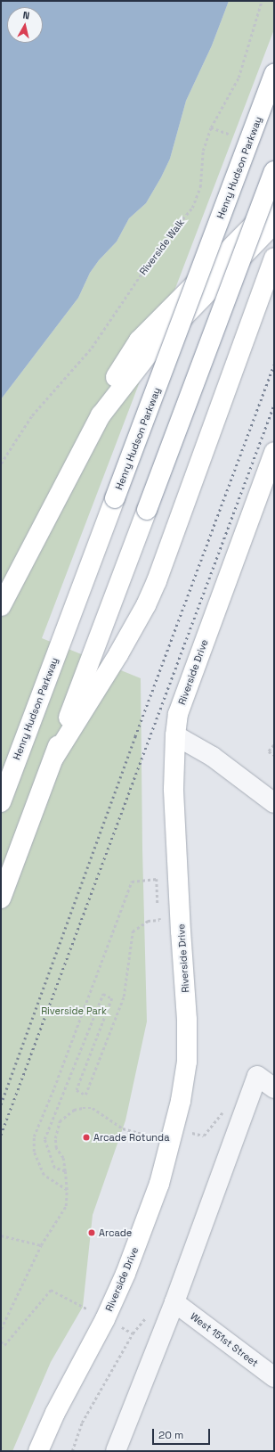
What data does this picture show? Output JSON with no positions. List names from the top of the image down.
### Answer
{
  "streets": {
    "main road": ["Henry Hudson Parkway", "Riverside Drive"],
    "street": ["West 151st Street"],
    "path": ["Riverside Walk"]
  },
  "parks": ["Riverside Park"],
  "places": ["Arcade Rotunda", "Arcade"],
  "scale_bar": "20 m",
  "north": "top"
}
